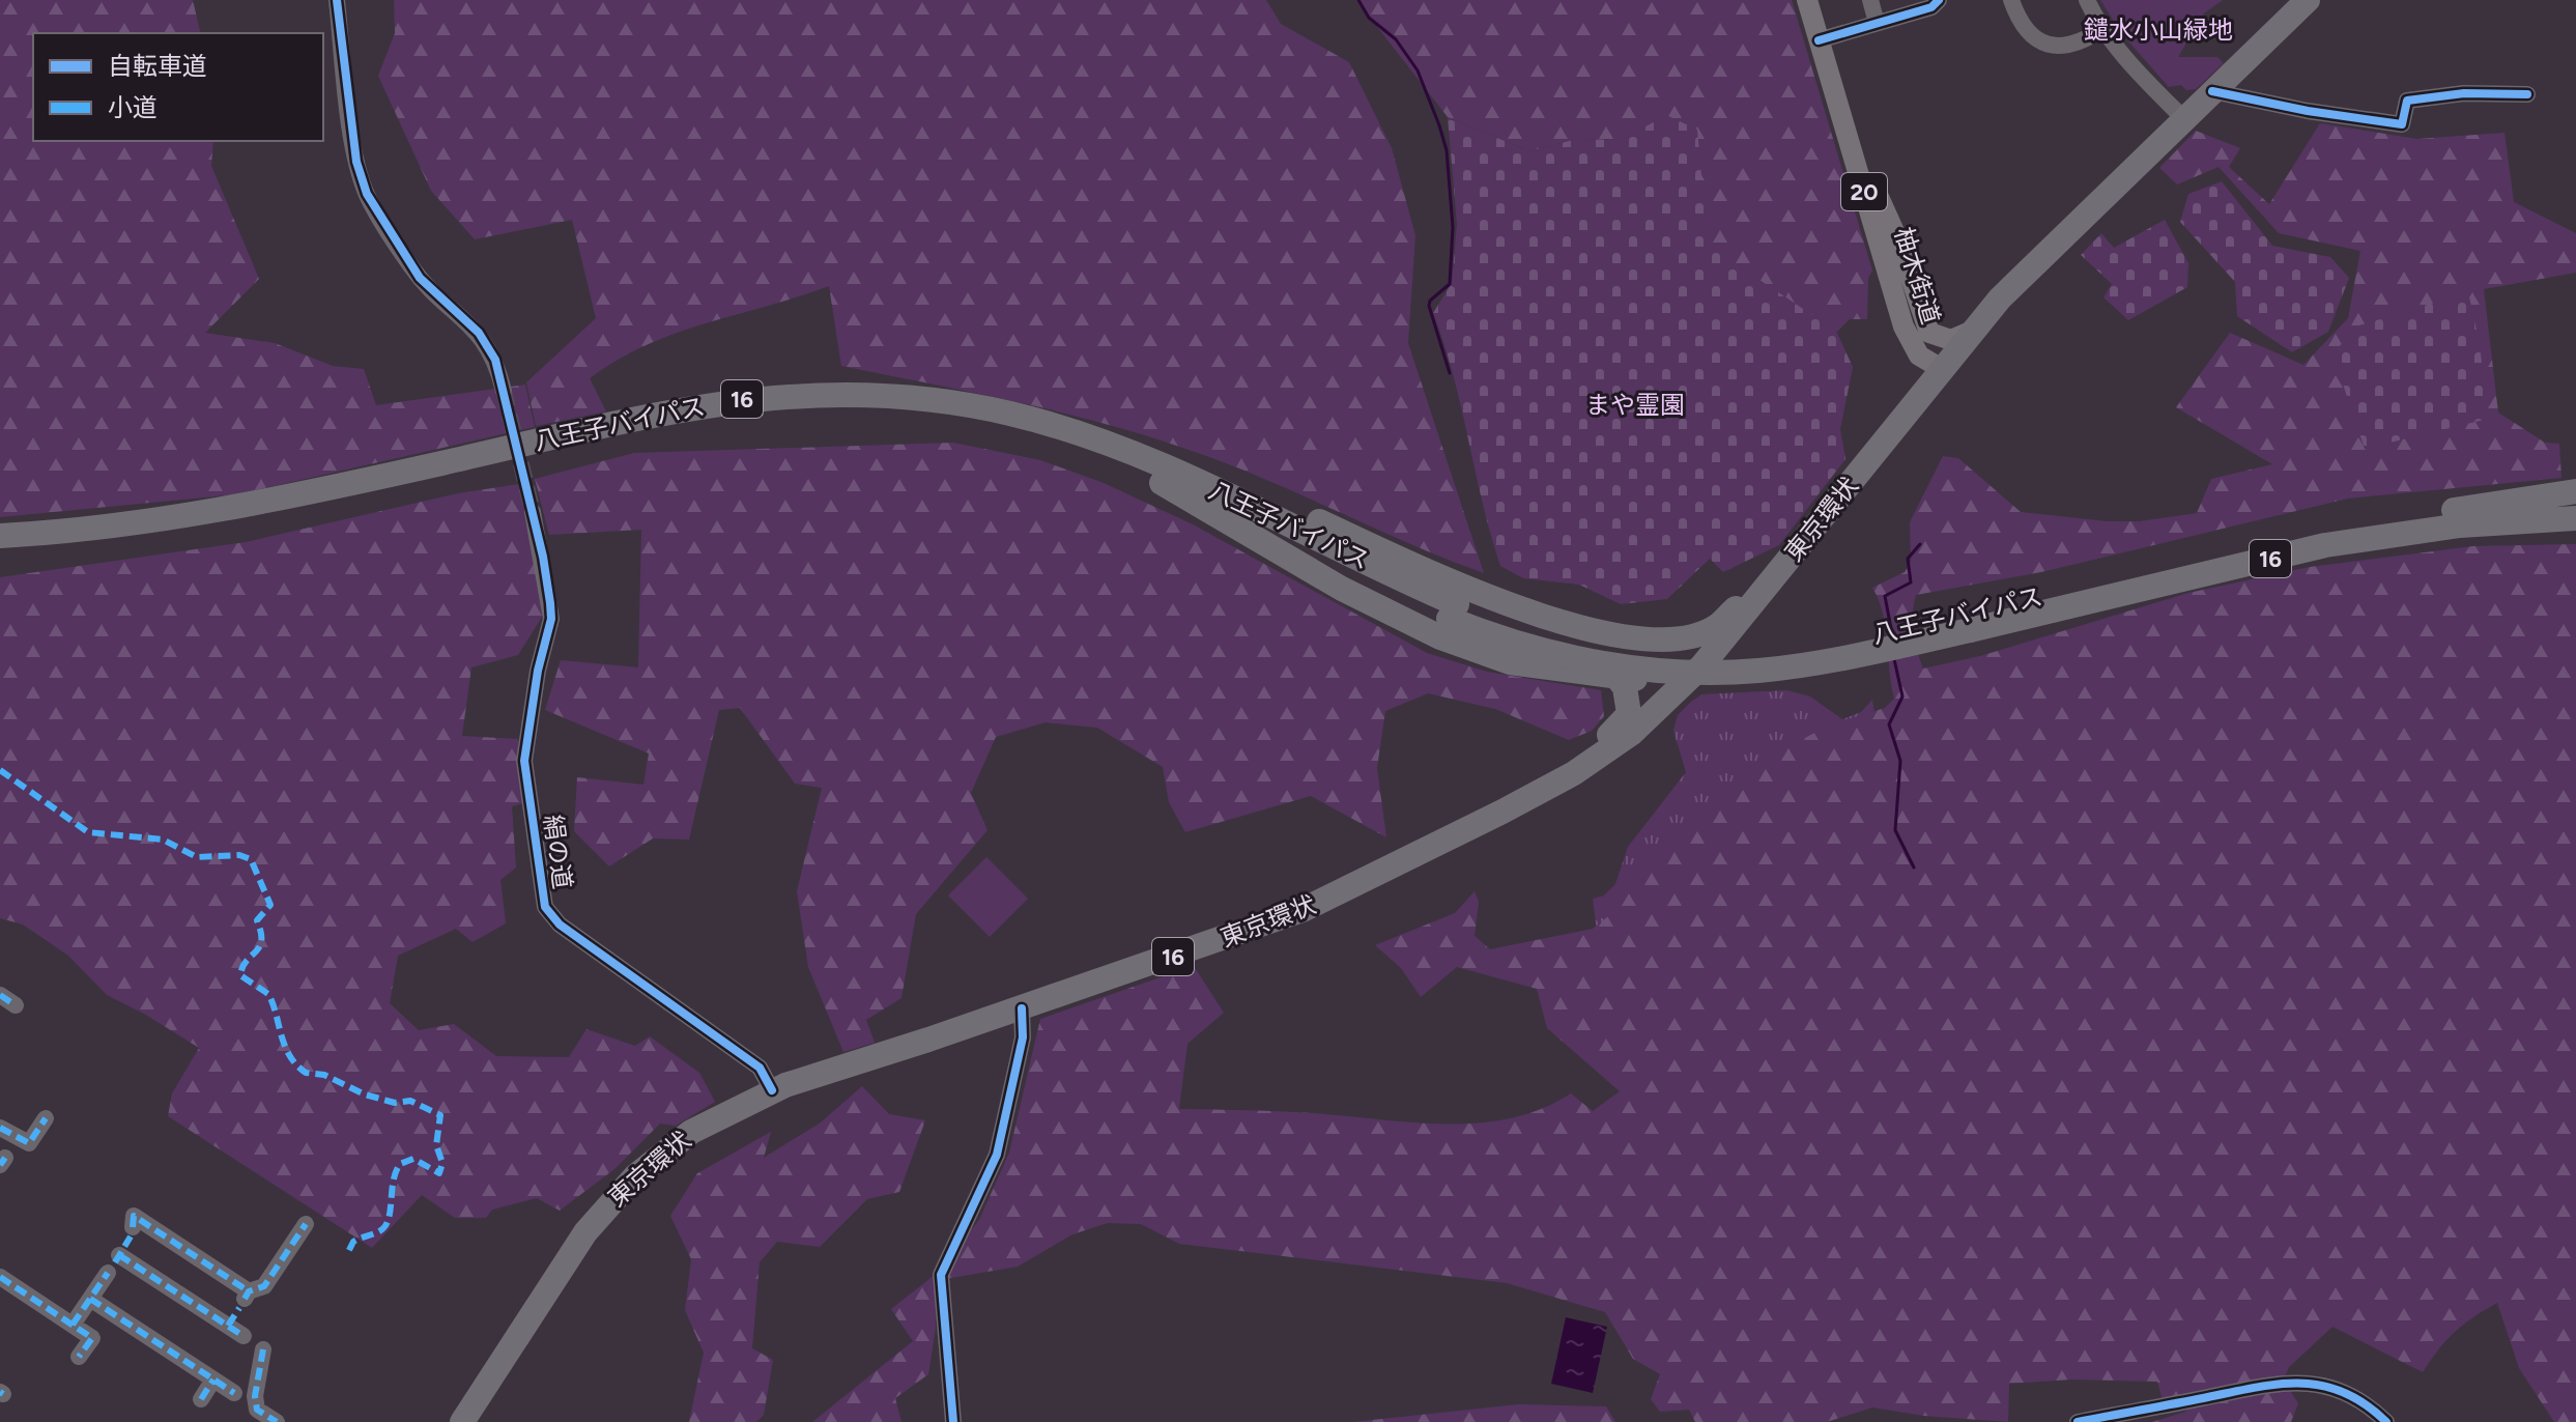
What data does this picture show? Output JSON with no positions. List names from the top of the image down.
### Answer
{
  "streets": {
    "highway": ["16", "八王子バイパス", "東京環状"],
    "main road": ["20", "柚木街道"],
    "street": ["絹の道"]
  },
  "crossings": [
    ["20", "柚木街道"],
    ["20", "16"],
    ["柚木街道", "16"],
    ["柚木街道", "東京環状"],
    ["16", "八王子バイパス"],
    ["16", "東京環状"],
    ["東京環状", "絹の道"]
  ],
  "parks": ["鑓水小山緑地", "まや霊園"],
  "legend": ["自転車道", "小道"]
}
